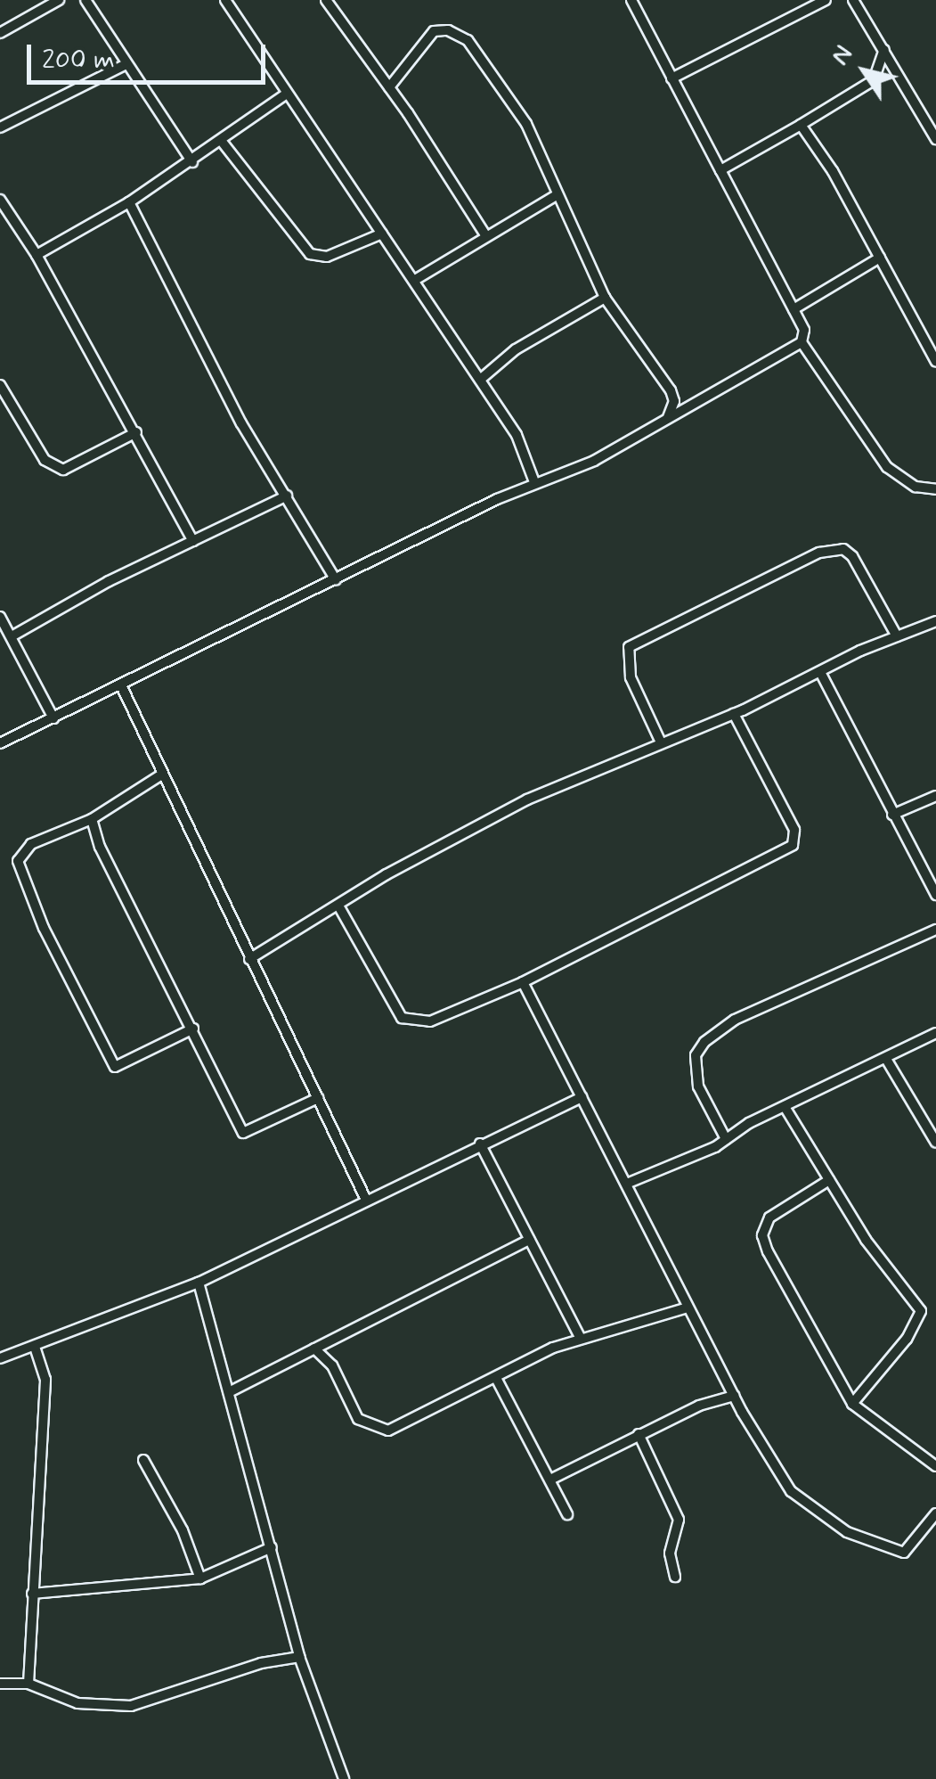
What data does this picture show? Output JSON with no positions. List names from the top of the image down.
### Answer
{
  "scale_bar": "200 m",
  "north": "top left"
}
